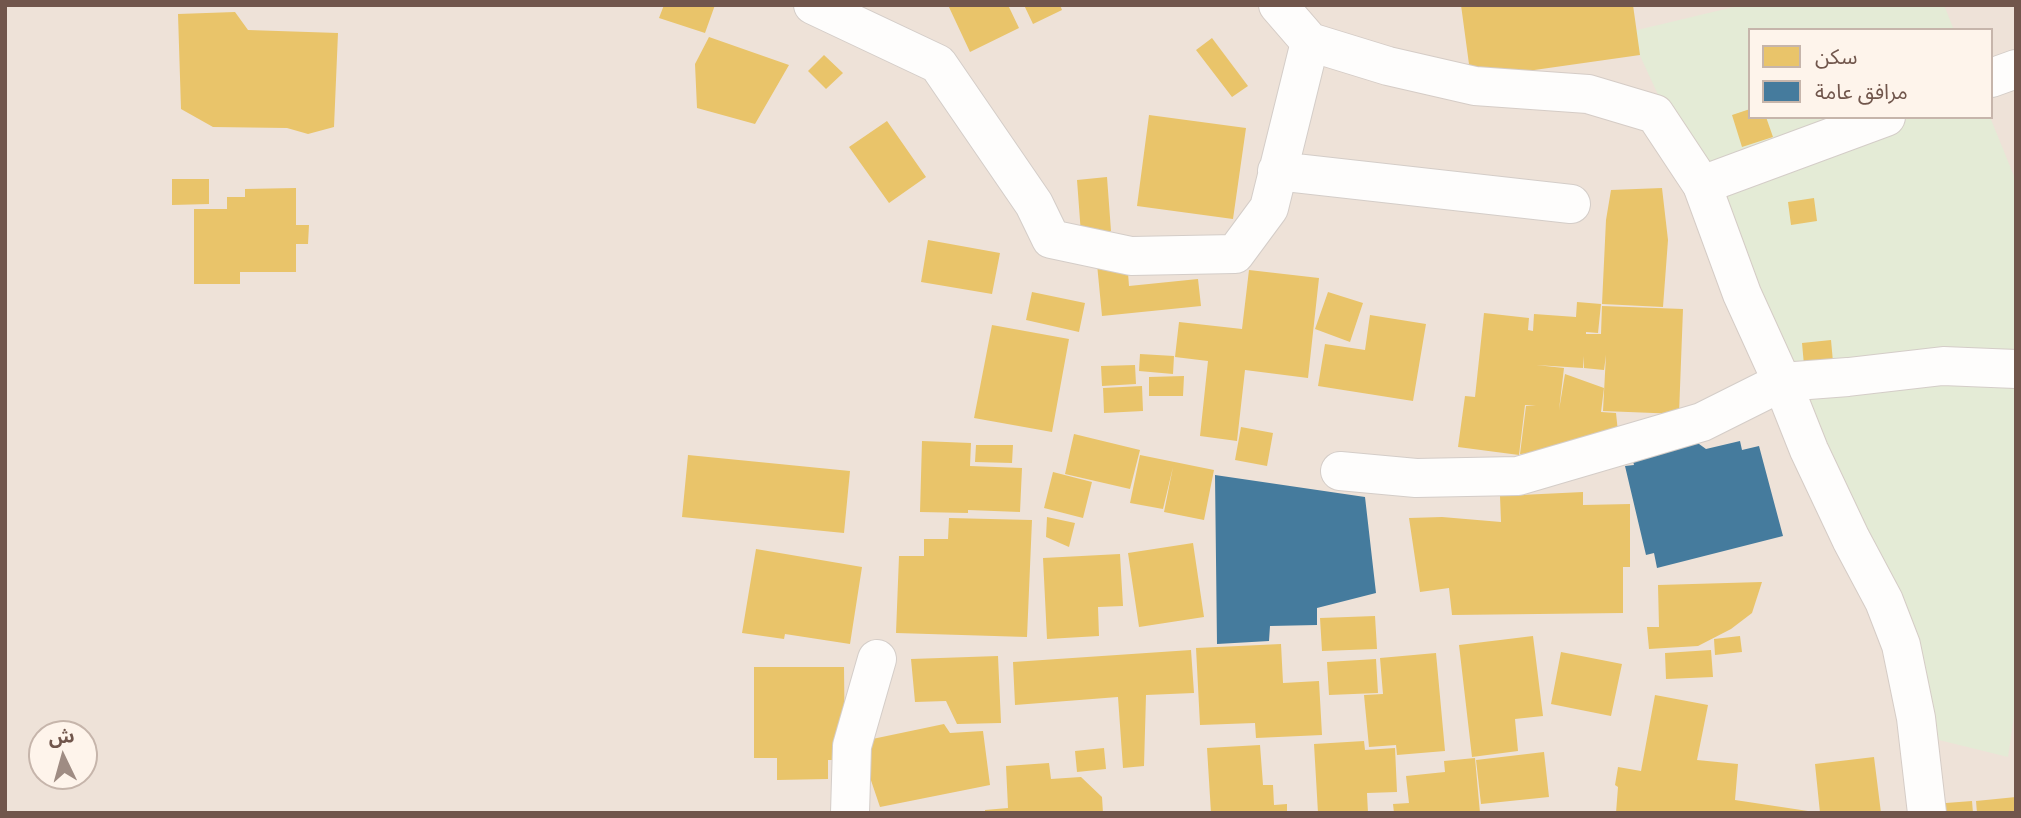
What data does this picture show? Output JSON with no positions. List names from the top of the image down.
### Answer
{
  "legend": ["سكن", "مرافق عامة"],
  "north": "top"
}
